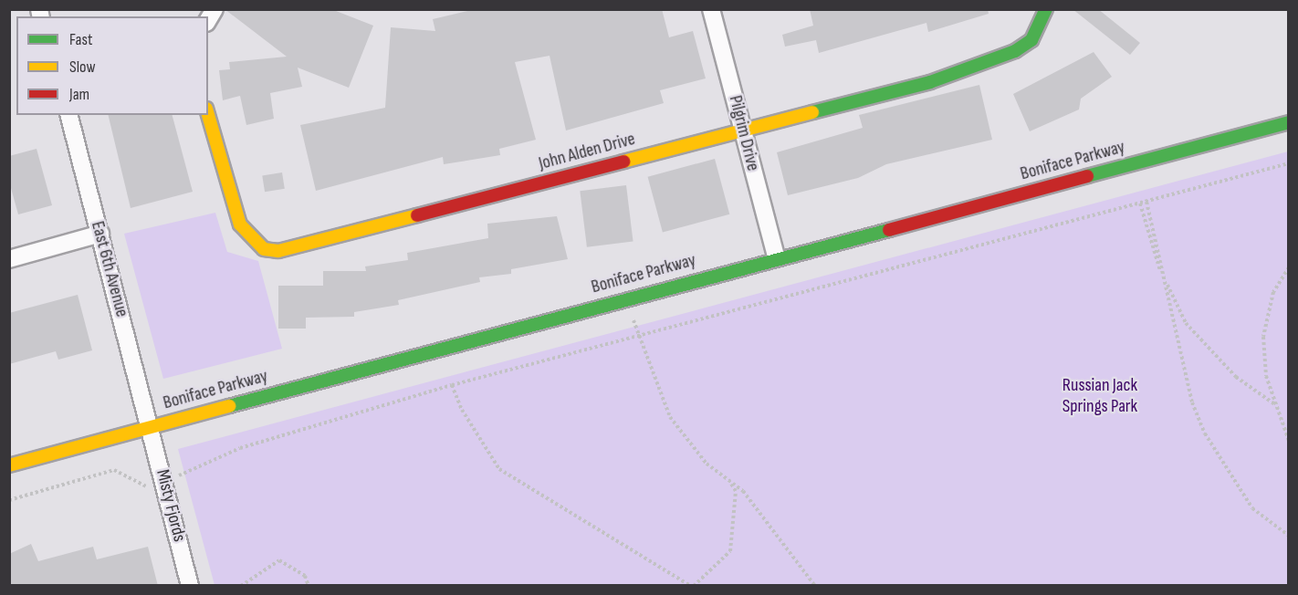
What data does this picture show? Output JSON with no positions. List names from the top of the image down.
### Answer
{
  "streets": {
    "main road": ["John Alden Drive", "Boniface Parkway"],
    "street": ["Pilgrim Drive", "East 6th Avenue", "Misty Fjords"]
  },
  "crossings": [
    ["Pilgrim Drive", "John Alden Drive"],
    ["Pilgrim Drive", "Boniface Parkway"],
    ["Boniface Parkway", "East 6th Avenue"],
    ["Boniface Parkway", "Misty Fjords"],
    ["East 6th Avenue", "Misty Fjords"]
  ],
  "parks": ["Russian Jack Springs Park"],
  "legend": ["Fast", "Slow", "Jam"]
}
